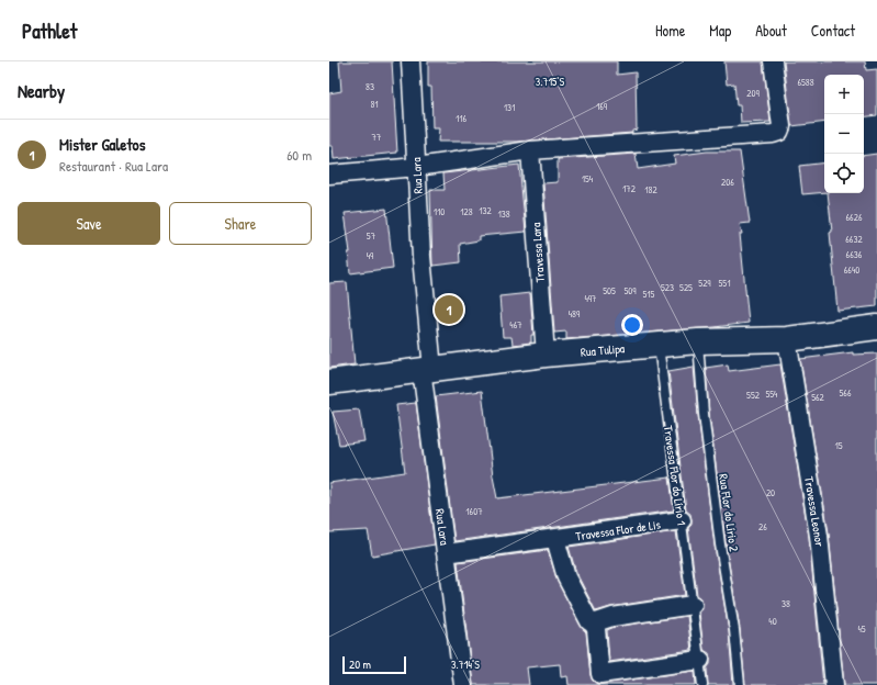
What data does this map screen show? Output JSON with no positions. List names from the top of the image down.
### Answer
{
  "streets": {
    "street": [
      "Rua Lara",
      "Travessa Lara",
      "Rua Tulipa",
      "Travessa Leonor",
      "Travessa Flor de Lis"
    ],
    "lane": ["Travessa Flor do Lírio 1", "Rua Flor do Lírio 2"]
  },
  "crossings": [
    ["Rua Lara", "Rua Tulipa"],
    ["Rua Lara", "Travessa Flor de Lis"],
    ["Travessa Lara", "Rua Tulipa"],
    ["Rua Tulipa", "Travessa Flor do Lírio 1"],
    ["Rua Tulipa", "Travessa Leonor"],
    ["Rua Tulipa", "Rua Flor do Lírio 2"],
    ["Travessa Flor do Lírio 1", "Travessa Flor de Lis"]
  ],
  "house_numbers": [
    "6588",
    "83",
    "209",
    "81",
    "169",
    "131",
    "116",
    "77",
    "154",
    "206",
    "172",
    "182",
    "132",
    "110",
    "128",
    "138",
    "6626",
    "57",
    "6632",
    "6636",
    "49",
    "6640",
    "529",
    "551",
    "523",
    "525",
    "505",
    "509",
    "515",
    "497",
    "489",
    "467",
    "566",
    "554",
    "552",
    "562",
    "15",
    "20",
    "1607",
    "26",
    "38",
    "40",
    "45"
  ],
  "scale_bar": "20 m",
  "page": {
    "header": "Pathlet",
    "nav": [
      "Home",
      "Map",
      "About",
      "Contact"
    ],
    "heading": "Nearby",
    "map_buttons": ["+", "−"],
    "list": [
      {
        "mark": "1",
        "name": "Mister Galetos",
        "note": "Restaurant · Rua Lara",
        "value": "60 m"
      }
    ],
    "buttons": ["Save", "Share"],
    "pins": "1",
    "scale": "20 m"
  },
  "coordinates": ["3.715°S", "3.714°S"]
}
